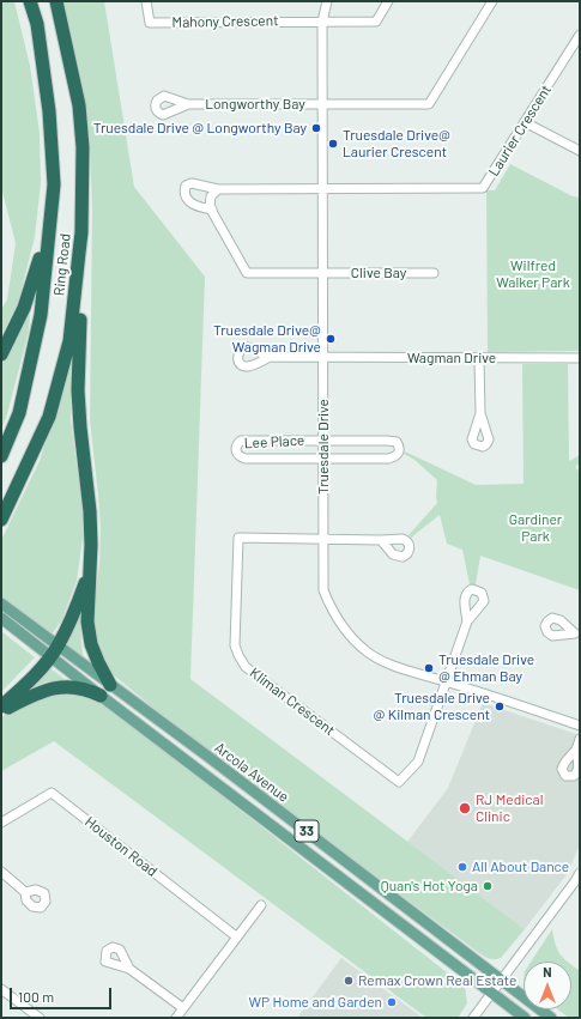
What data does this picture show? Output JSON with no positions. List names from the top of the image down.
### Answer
{
  "streets": {
    "highway": ["Ring Road"],
    "main road": ["Arcola Avenue", "33"],
    "street": [
      "Mahony Crescent",
      "Longworthy Bay",
      "Laurier Crescent",
      "Clive Bay",
      "Wagman Drive",
      "Lee Place",
      "Truesdale Drive",
      "Kliman Crescent",
      "Houston Road"
    ]
  },
  "crossings": [
    ["Mahony Crescent", "Truesdale Drive"],
    ["Longworthy Bay", "Truesdale Drive"],
    ["Laurier Crescent", "Truesdale Drive"],
    ["Clive Bay", "Truesdale Drive"],
    ["Wagman Drive", "Truesdale Drive"],
    ["Lee Place", "Truesdale Drive"],
    ["Truesdale Drive", "Kliman Crescent"]
  ],
  "parks": ["Wilfred Walker Park", "Gardiner Park"],
  "places": [
    "Truesdale Drive @ Longworthy Bay",
    "Truesdale Drive@ Laurier Crescent",
    "Truesdale Drive@ Wagman Drive",
    "Truesdale Drive @ Ehman Bay",
    "Truesdale Drive @ Kilman Crescent",
    "RJ Medical Clinic",
    "All About Dance",
    "Quan's Hot Yoga",
    "Remax Crown Real Estate",
    "WP Home and Garden"
  ],
  "scale_bar": "100 m",
  "north": "top"
}
